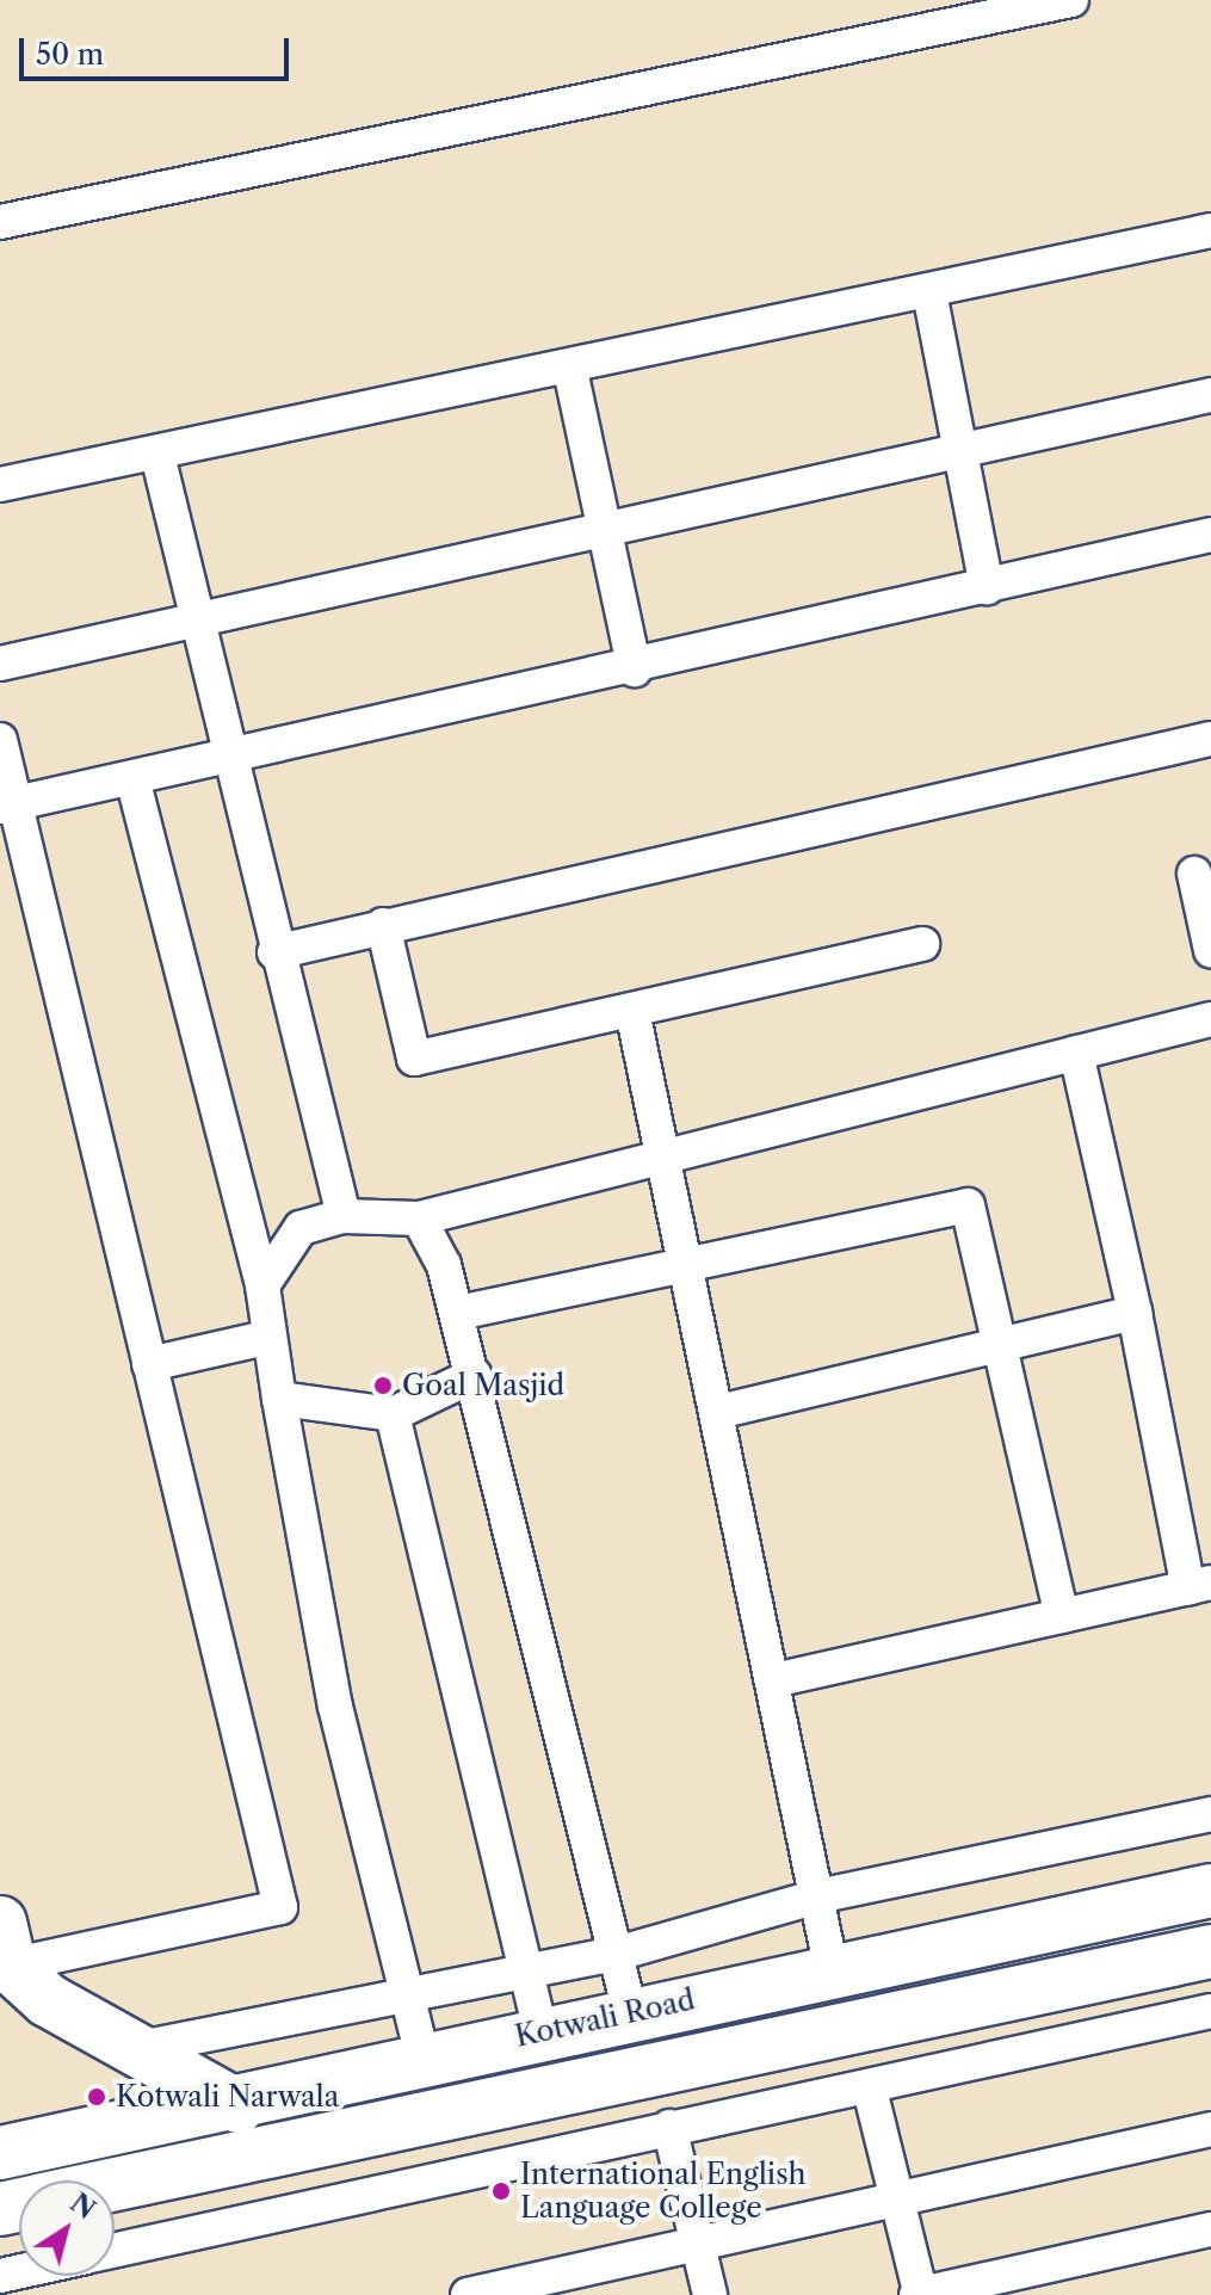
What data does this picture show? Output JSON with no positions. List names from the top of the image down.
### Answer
{
  "streets": {
    "main road": ["Kotwali Road"]
  },
  "places": ["Goal Masjid", "Kotwali Narwala", "International English Language College"],
  "scale_bar": "50 m",
  "north": "top right"
}
